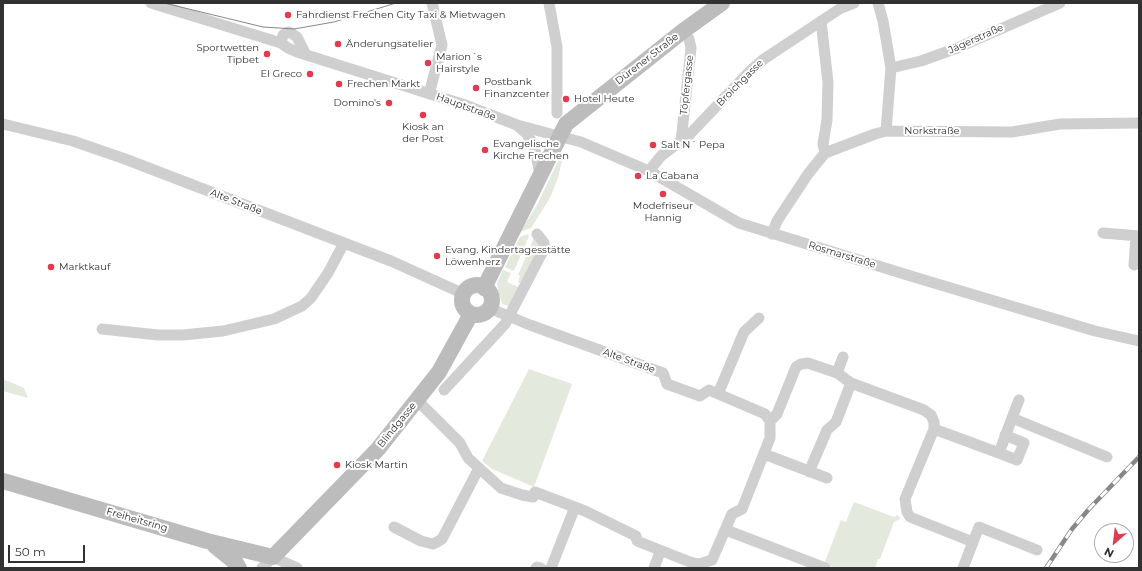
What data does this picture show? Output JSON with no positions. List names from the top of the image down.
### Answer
{
  "streets": {
    "main road": ["Dürener Straße", "Blindgasse", "Freiheitsring"],
    "street": [
      "Jägerstraße",
      "Broichgasse",
      "Töpfergasse",
      "Hauptstraße",
      "Norkstraße",
      "Alte Straße",
      "Rosmarstraße"
    ]
  },
  "crossings": [
    ["Dürener Straße", "Töpfergasse"],
    ["Dürener Straße", "Hauptstraße"],
    ["Dürener Straße", "Rosmarstraße"],
    ["Broichgasse", "Töpfergasse"],
    ["Broichgasse", "Rosmarstraße"],
    ["Hauptstraße", "Rosmarstraße"],
    ["Alte Straße", "Blindgasse"],
    ["Blindgasse", "Freiheitsring"]
  ],
  "places": [
    "Fahrdienst Frechen City Taxi & Mietwagen",
    "Änderungsatelier",
    "Sportwetten Tipbet",
    "Marion´s Hairstyle",
    "El Greco",
    "Frechen Markt",
    "Postbank Finanzcenter",
    "Hotel Heute",
    "Domino's",
    "Kiosk an der Post",
    "Salt N´ Pepa",
    "Evangelische Kirche Frechen",
    "La Cabana",
    "Modefriseur Hannig",
    "Evang. Kindertagesstätte Löwenherz",
    "Marktkauf",
    "Kiosk Martin"
  ],
  "scale_bar": "50 m",
  "north": "bottom left"
}
